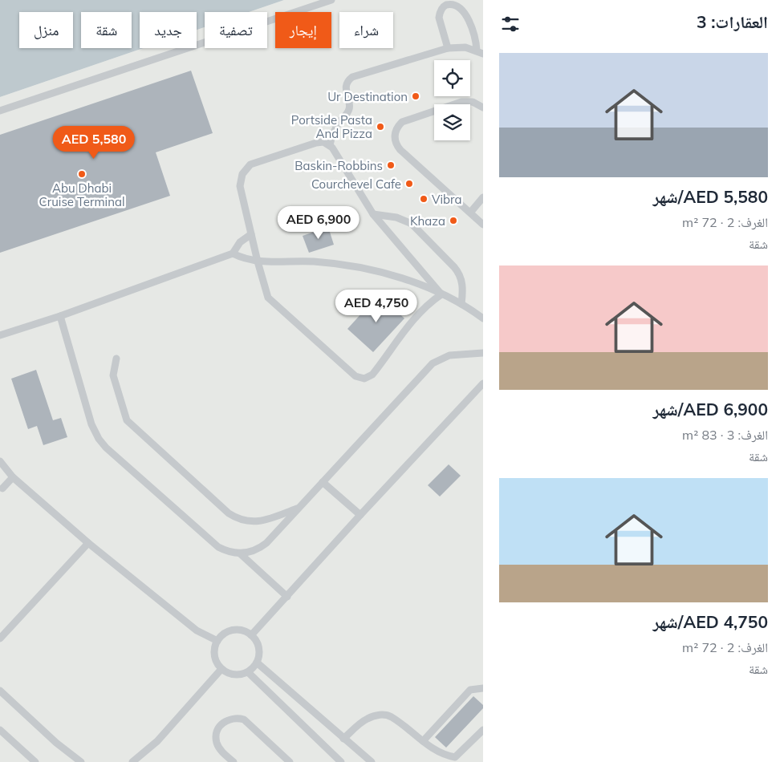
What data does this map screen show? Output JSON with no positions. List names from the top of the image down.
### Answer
{
  "places": [
    "Ur Destination",
    "Portside Pasta And Pizza",
    "Baskin-Robbins",
    "Abu Dhabi Cruise Terminal",
    "Courchevel Cafe",
    "Vibra",
    "Khaza"
  ],
  "page": {
    "heading": "العقارات: 3",
    "chip": [
      "شراء",
      "إيجار",
      "تصفية",
      "جديد",
      "شقة",
      "منزل"
    ],
    "list": [
      {
        "name": "AED 5,580/شهر",
        "note": "الغرف: 2 · 72 m² · شقة"
      },
      {
        "name": "AED 6,900/شهر",
        "note": "الغرف: 3 · 83 m² · شقة"
      },
      {
        "name": "AED 4,750/شهر",
        "note": "الغرف: 2 · 72 m² · شقة"
      }
    ],
    "price": ["AED 5,580", "AED 6,900", "AED 4,750"]
  }
}
